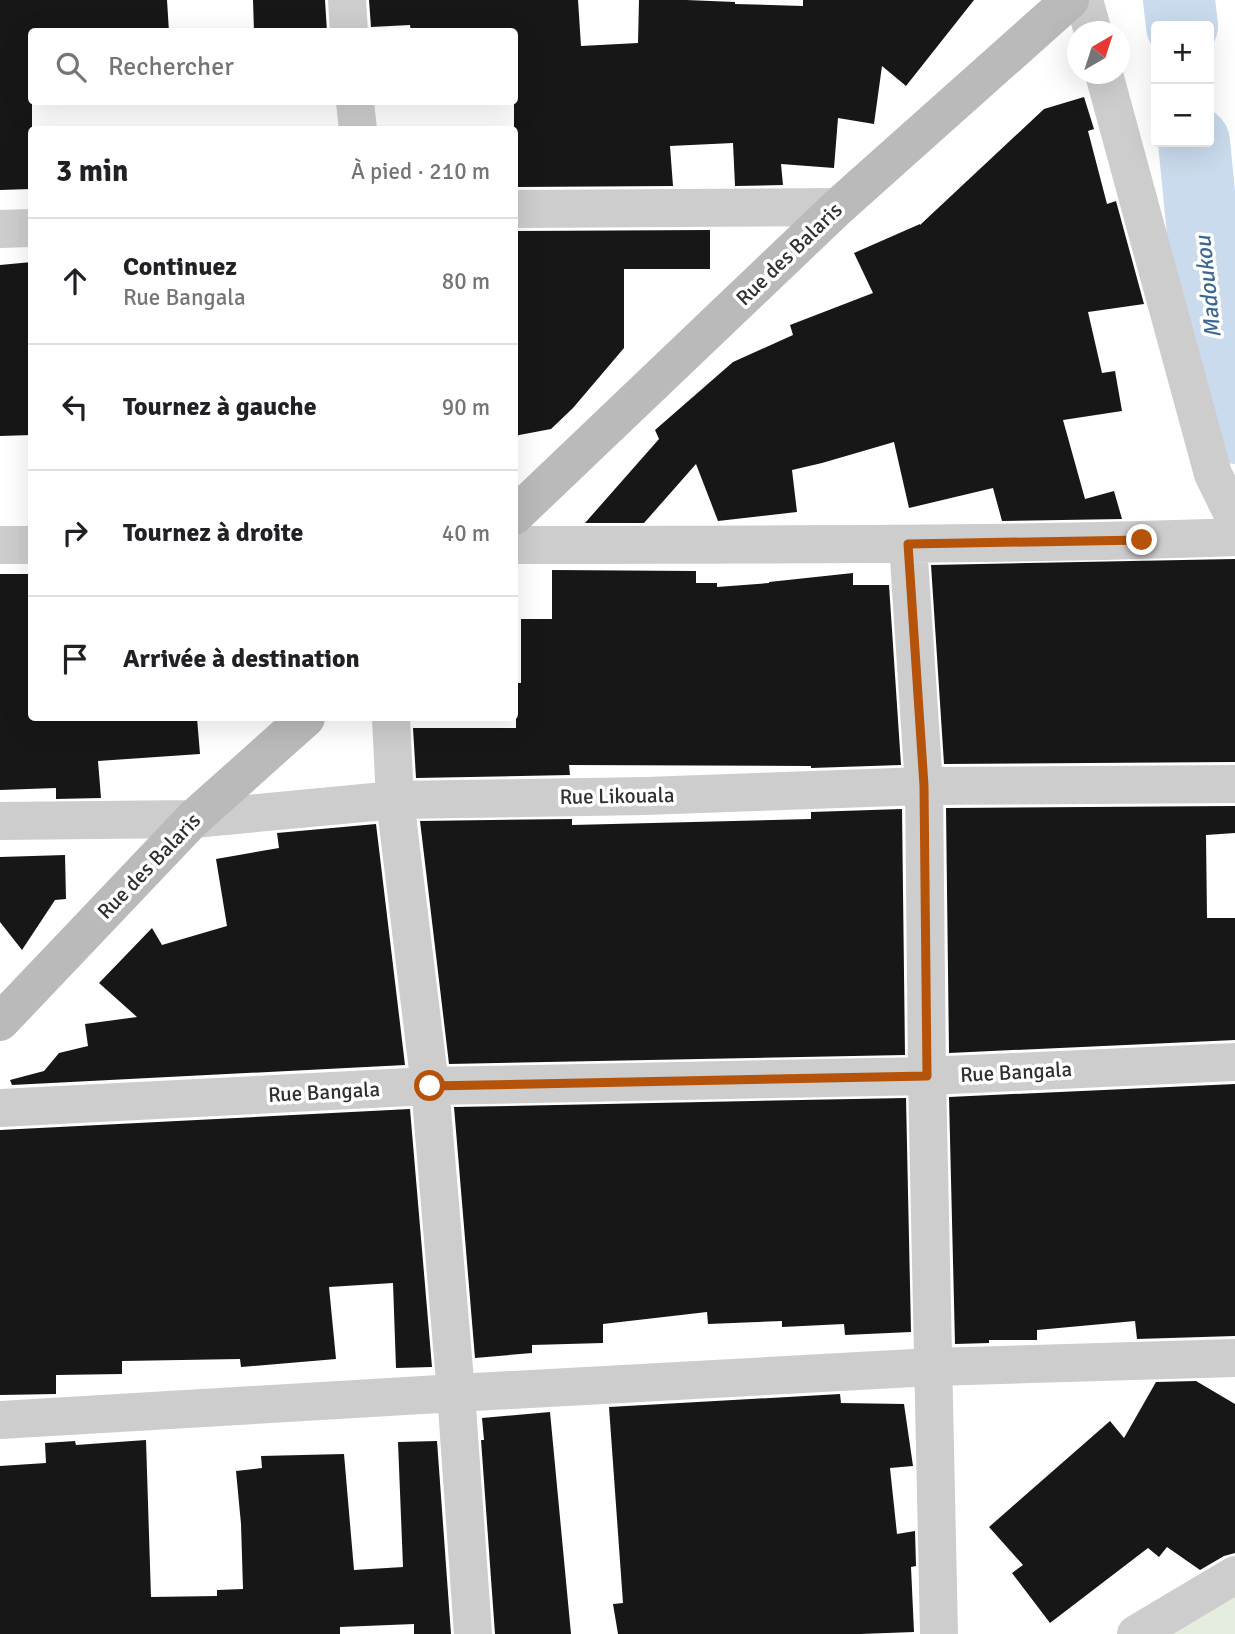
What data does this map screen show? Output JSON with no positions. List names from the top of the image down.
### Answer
{
  "streets": {
    "main road": ["Rue des Balaris"],
    "street": ["Rue Likouala", "Rue Bangala"]
  },
  "crossings": [
    ["Rue des Balaris", "Rue Likouala"]
  ],
  "water": ["Madoukou"],
  "north": "top right",
  "page": {
    "map_buttons": ["+", "−"],
    "search": "Rechercher",
    "heading": ["3 min", "À pied · 210 m"],
    "list": [
      ["Continuez", "Rue Bangala", "80 m"],
      ["Tournez à gauche", "90 m"],
      ["Tournez à droite", "40 m"],
      "Arrivée à destination"
    ]
  }
}
